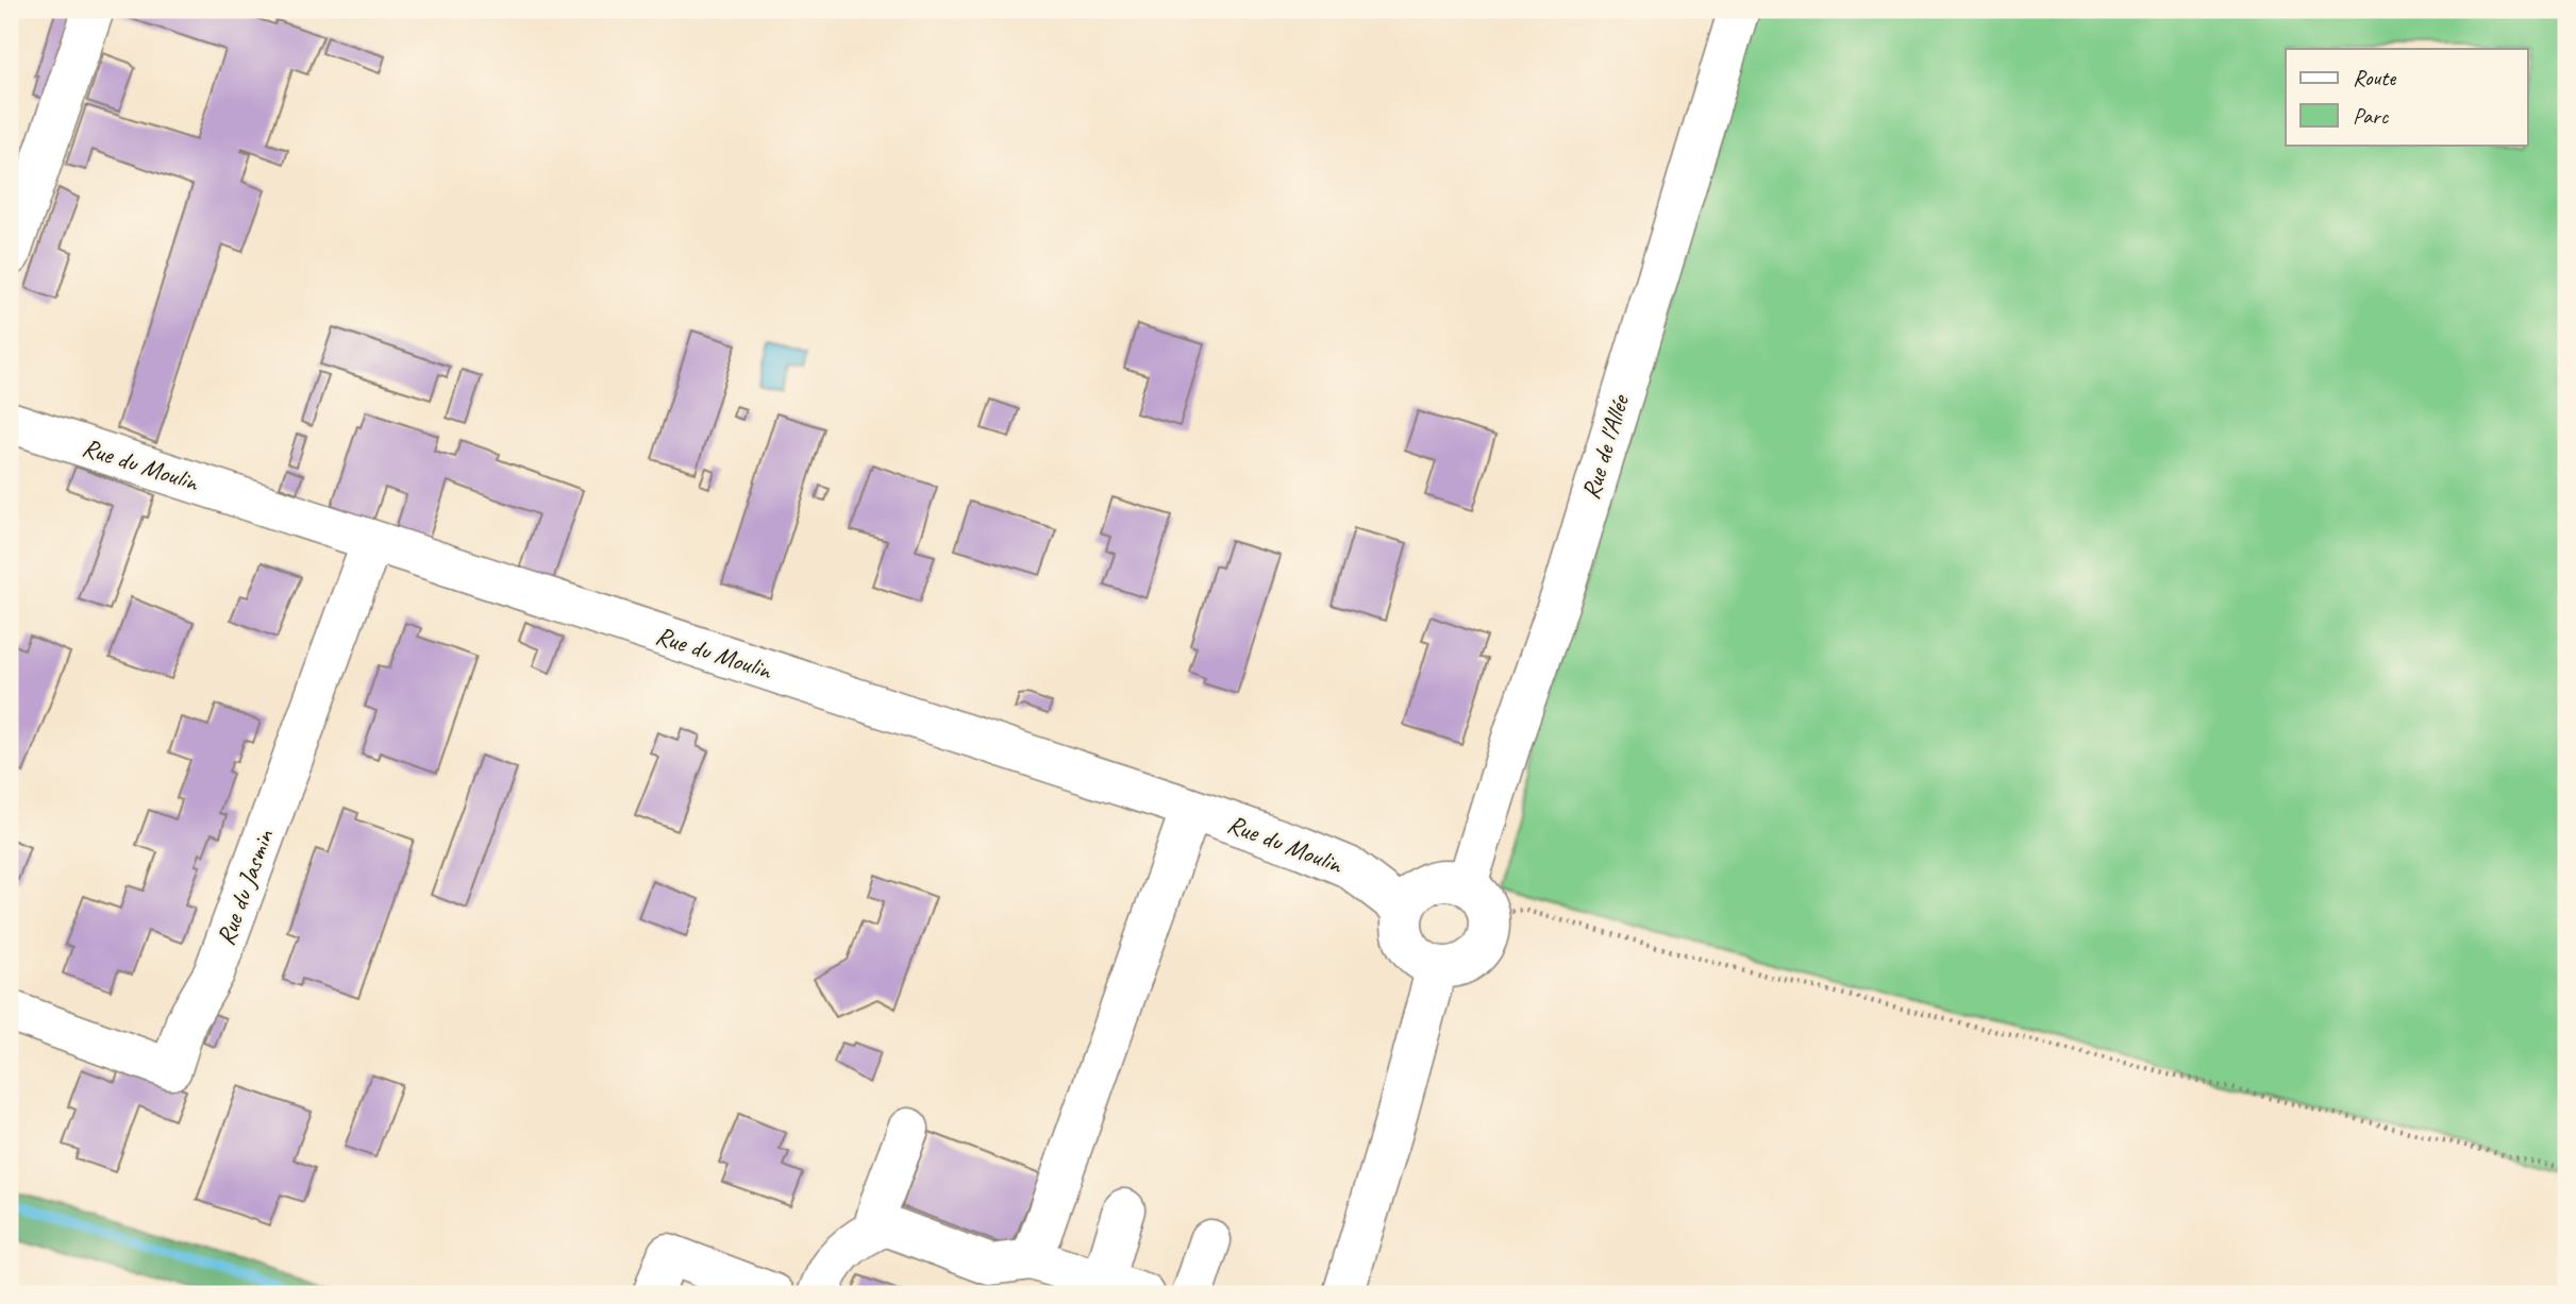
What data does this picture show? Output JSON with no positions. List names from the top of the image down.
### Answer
{
  "streets": {
    "street": ["Rue de l'Allée", "Rue du Moulin", "Rue du Jasmin"]
  },
  "crossings": [
    ["Rue de l'Allée", "Rue du Moulin"],
    ["Rue du Moulin", "Rue du Jasmin"]
  ],
  "legend": ["Route", "Parc"]
}
